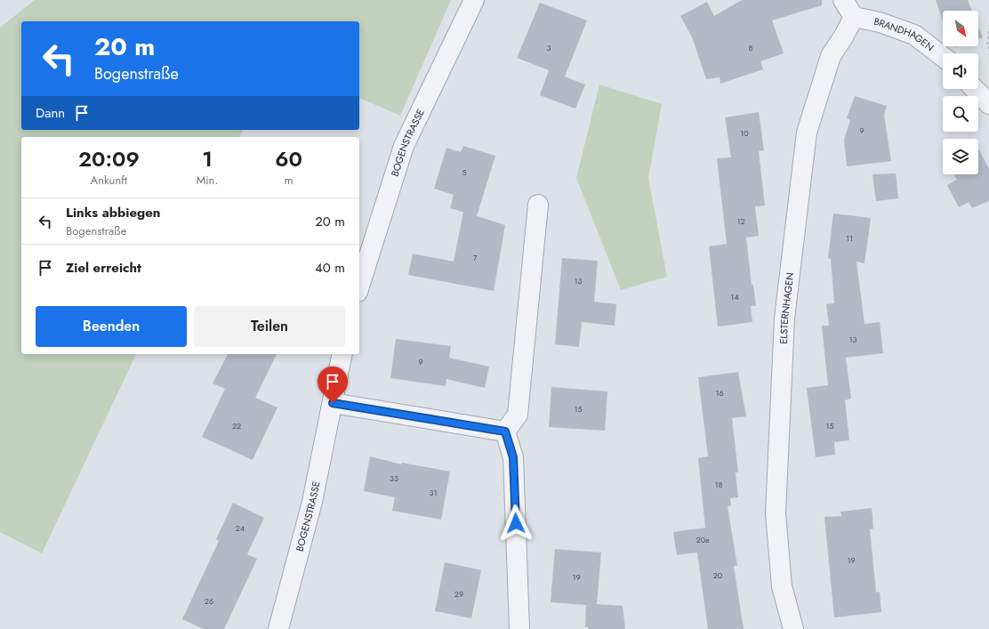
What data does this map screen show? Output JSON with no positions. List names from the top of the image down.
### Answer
{
  "streets": {
    "street": ["BRANDHAGEN", "BOGENSTRASSE", "ELSTERNHAGEN"]
  },
  "crossings": [
    ["BRANDHAGEN", "ELSTERNHAGEN"]
  ],
  "house_numbers": [
    "3",
    "8",
    "9",
    "10",
    "5",
    "12",
    "11",
    "7",
    "13",
    "14",
    "13",
    "9",
    "16",
    "15",
    "22",
    "15",
    "33",
    "18",
    "31",
    "24",
    "20a",
    "19",
    "20",
    "19",
    "29",
    "26"
  ],
  "north": "bottom right",
  "page": {
    "turn": ["20 m", "Bogenstraße"],
    "then": "Dann",
    "eta": [
      "20:09",
      "Ankunft",
      "1",
      "Min.",
      "60",
      "m"
    ],
    "list": [
      {
        "name": "Links abbiegen",
        "note": "Bogenstraße",
        "value": "20 m"
      },
      {
        "name": "Ziel erreicht",
        "value": "40 m"
      }
    ],
    "buttons": ["Beenden", "Teilen"]
  }
}
